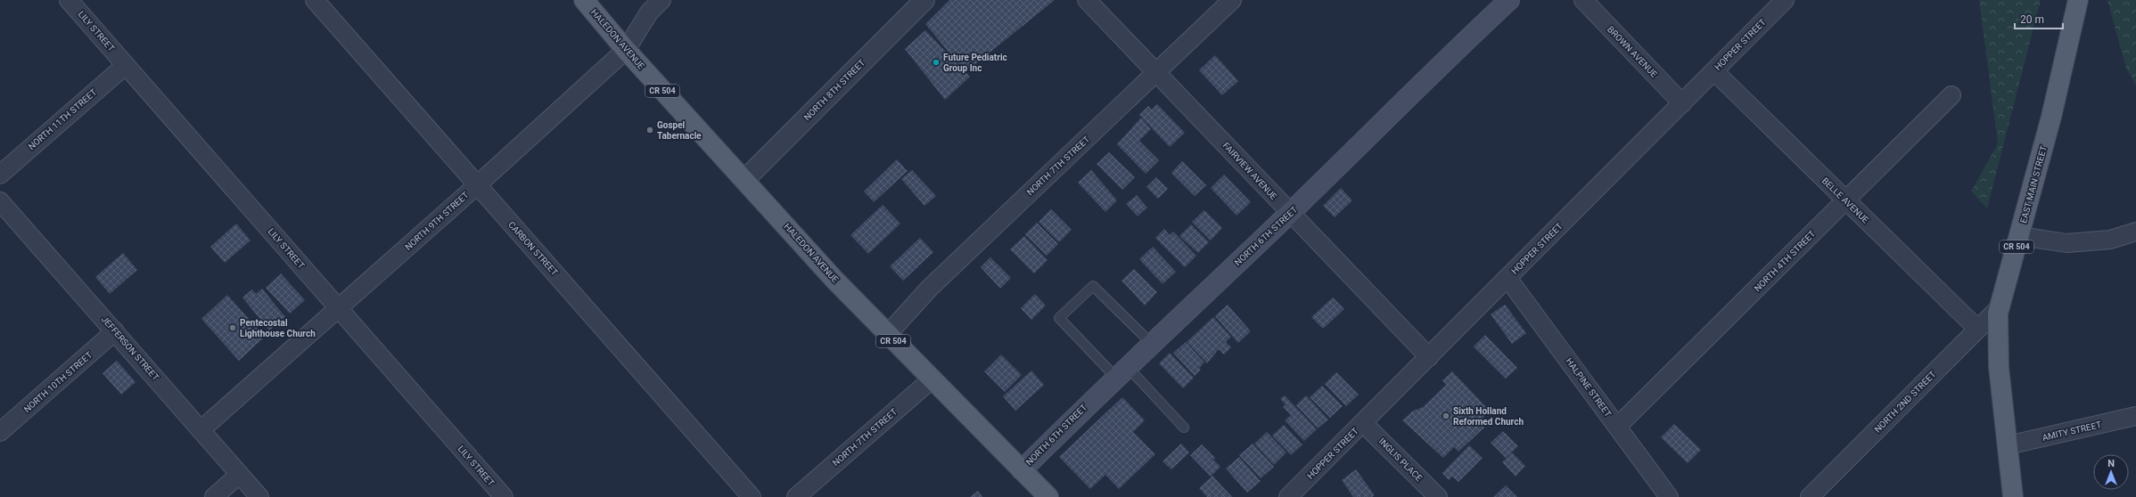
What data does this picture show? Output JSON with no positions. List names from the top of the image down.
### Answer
{
  "streets": {
    "main road": [
      "HALEDON AVENUE",
      "CR 504",
      "EAST MAIN STREET",
      "NORTH 6TH STREET"
    ],
    "street": [
      "LILY STREET",
      "HOPPER STREET",
      "BROWN AVENUE",
      "NORTH 8TH STREET",
      "NORTH 11TH STREET",
      "NORTH 7TH STREET",
      "FAIRVIEW AVENUE",
      "BELLE AVENUE",
      "NORTH 9TH STREET",
      "CARBON STREET",
      "NORTH 4TH STREET",
      "JEFFERSON STREET",
      "NORTH 10TH STREET",
      "HALPINE STREET",
      "NORTH 2ND STREET",
      "AMITY STREET",
      "INGLIS PLACE"
    ]
  },
  "crossings": [
    ["LILY STREET", "NORTH 11TH STREET"],
    ["LILY STREET", "NORTH 9TH STREET"],
    ["HALEDON AVENUE", "NORTH 8TH STREET"],
    ["HALEDON AVENUE", "NORTH 7TH STREET"],
    ["HALEDON AVENUE", "NORTH 9TH STREET"],
    ["HALEDON AVENUE", "NORTH 6TH STREET"],
    ["HOPPER STREET", "BROWN AVENUE"],
    ["HOPPER STREET", "FAIRVIEW AVENUE"],
    ["HOPPER STREET", "BELLE AVENUE"],
    ["HOPPER STREET", "HALPINE STREET"],
    ["HOPPER STREET", "INGLIS PLACE"],
    ["NORTH 7TH STREET", "FAIRVIEW AVENUE"],
    ["FAIRVIEW AVENUE", "NORTH 6TH STREET"],
    ["EAST MAIN STREET", "NORTH 2ND STREET"],
    ["EAST MAIN STREET", "AMITY STREET"],
    ["BELLE AVENUE", "NORTH 4TH STREET"],
    ["BELLE AVENUE", "NORTH 2ND STREET"],
    ["NORTH 9TH STREET", "CARBON STREET"],
    ["NORTH 9TH STREET", "JEFFERSON STREET"],
    ["NORTH 4TH STREET", "HALPINE STREET"],
    ["JEFFERSON STREET", "NORTH 10TH STREET"]
  ],
  "places": [
    "Future Pediatric Group Inc",
    "Gospel Tabernacle",
    "Pentecostal Lighthouse Church",
    "Sixth Holland Reformed Church"
  ],
  "scale_bar": "20 m",
  "north": "top"
}
